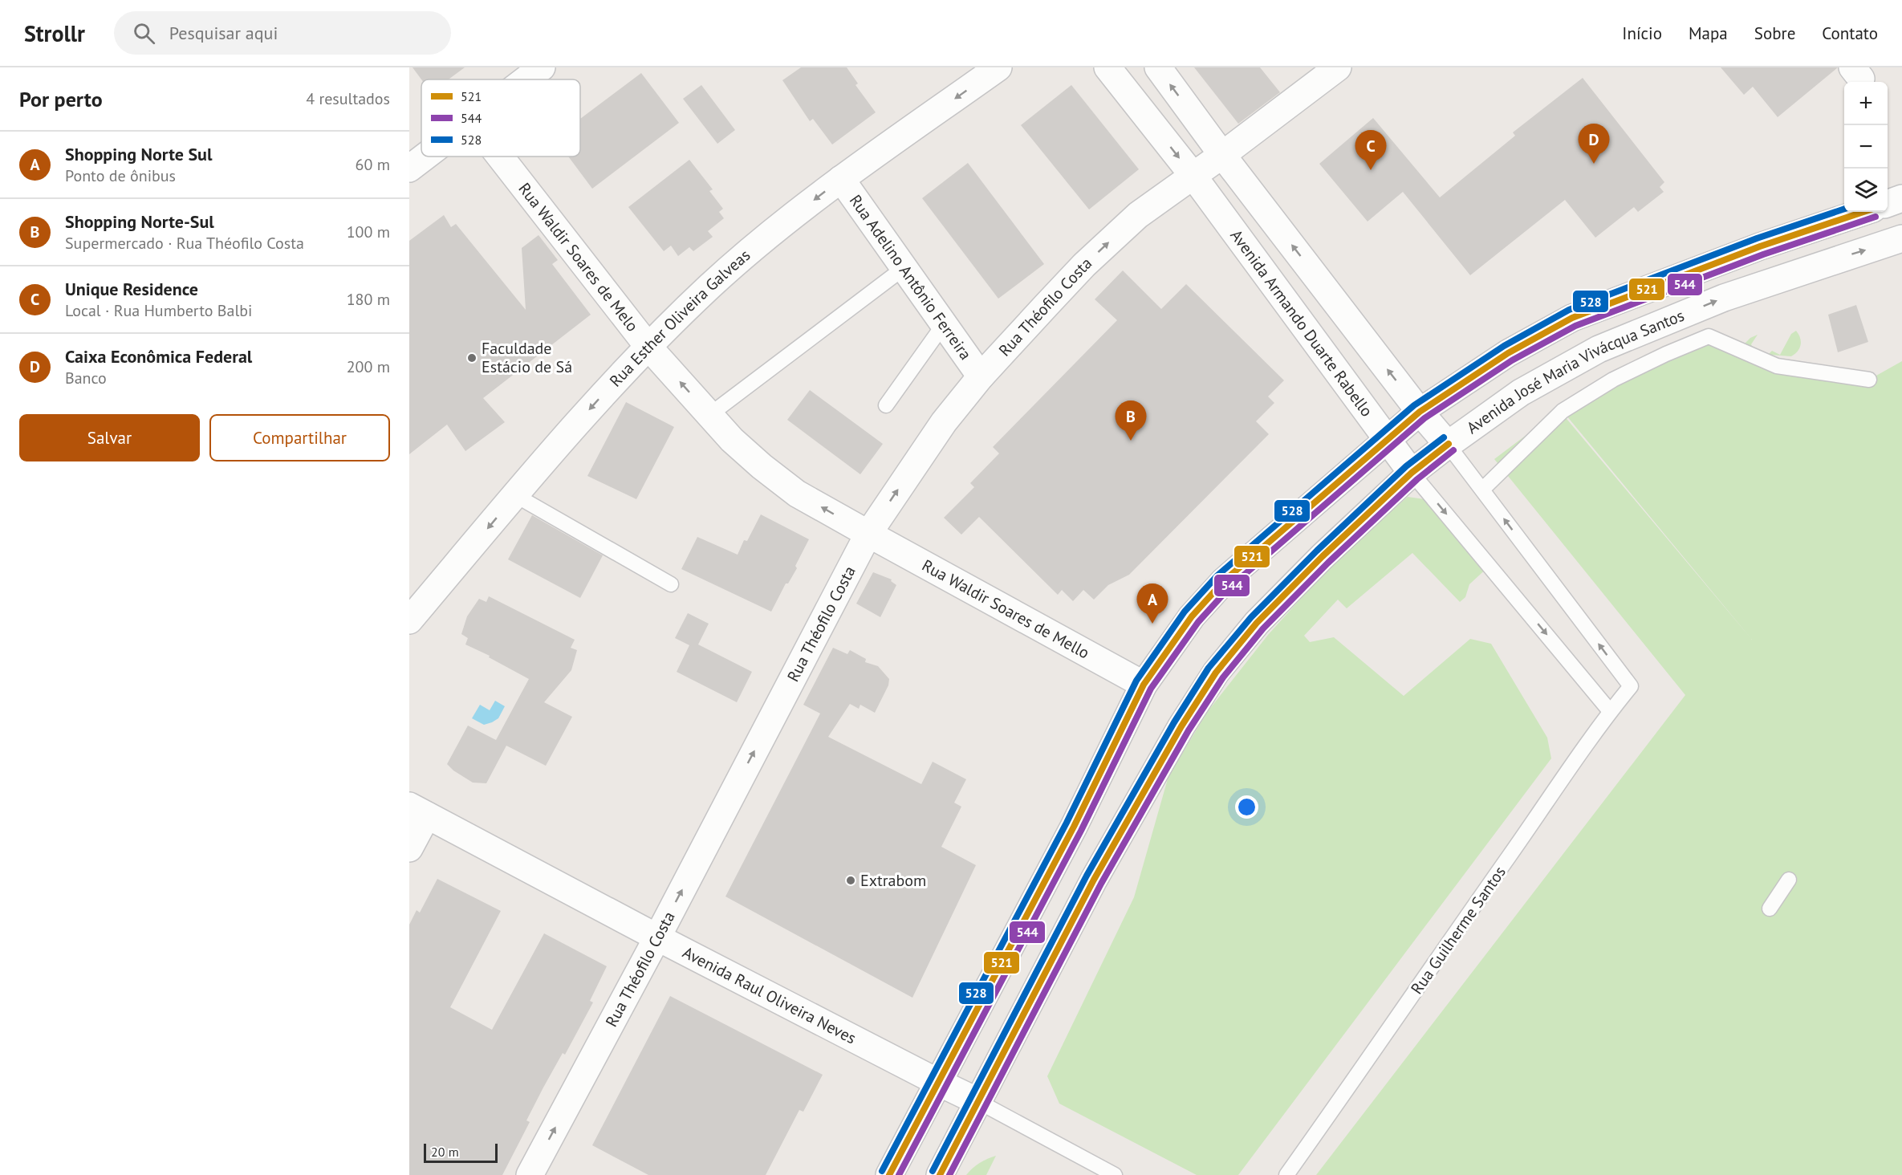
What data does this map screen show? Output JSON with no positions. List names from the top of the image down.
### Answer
{
  "streets": {
    "street": [
      "Rua Waldir Soares de Melo",
      "Rua Adelino Antônio Ferreira",
      "Rua Théofilo Costa",
      "Rua Esther Oliveira Galveas",
      "Avenida Armando Duarte Rabello",
      "Avenida José Maria Vivácqua Santos",
      "Rua Waldir Soares de Mello",
      "Avenida Raul Oliveira Neves"
    ],
    "lane": ["Rua Guilherme Santos"]
  },
  "crossings": [
    ["Rua Waldir Soares de Melo", "Rua Théofilo Costa"],
    ["Rua Waldir Soares de Melo", "Rua Esther Oliveira Galveas"],
    ["Rua Waldir Soares de Melo", "Rua Waldir Soares de Mello"],
    ["Rua Adelino Antônio Ferreira", "Rua Théofilo Costa"],
    ["Rua Adelino Antônio Ferreira", "Rua Esther Oliveira Galveas"],
    ["Rua Théofilo Costa", "Avenida Armando Duarte Rabello"],
    ["Rua Théofilo Costa", "Rua Waldir Soares de Mello"],
    ["Rua Théofilo Costa", "Avenida Raul Oliveira Neves"],
    ["Avenida Armando Duarte Rabello", "Avenida José Maria Vivácqua Santos"],
    ["Avenida Armando Duarte Rabello", "Rua Guilherme Santos"],
    ["Avenida José Maria Vivácqua Santos", "Avenida Raul Oliveira Neves"]
  ],
  "one_way": [
    "Rua Waldir Soares de Melo",
    "Rua Théofilo Costa",
    "Rua Esther Oliveira Galveas",
    "Avenida Armando Duarte Rabello"
  ],
  "places": ["Faculdade Estácio de Sá", "Extrabom"],
  "lines": ["transit line 528", "transit line 521", "transit line 544"],
  "legend": ["521", "544", "528"],
  "scale_bar": "20 m",
  "page": {
    "header": "Strollr",
    "search": "Pesquisar aqui",
    "nav": [
      "Início",
      "Mapa",
      "Sobre",
      "Contato"
    ],
    "heading": ["Por perto", "4 resultados"],
    "map_buttons": ["+", "−"],
    "pins": [
      "D",
      "C",
      "B",
      "A"
    ],
    "list": [
      {
        "mark": "A",
        "name": "Shopping Norte Sul",
        "note": "Ponto de ônibus",
        "value": "60 m"
      },
      {
        "mark": "B",
        "name": "Shopping Norte-Sul",
        "note": "Supermercado · Rua Théofilo Costa",
        "value": "100 m"
      },
      {
        "mark": "C",
        "name": "Unique Residence",
        "note": "Local · Rua Humberto Balbi",
        "value": "180 m"
      },
      {
        "mark": "D",
        "name": "Caixa Econômica Federal",
        "note": "Banco",
        "value": "200 m"
      }
    ],
    "buttons": ["Salvar", "Compartilhar"],
    "scale": "20 m"
  }
}
